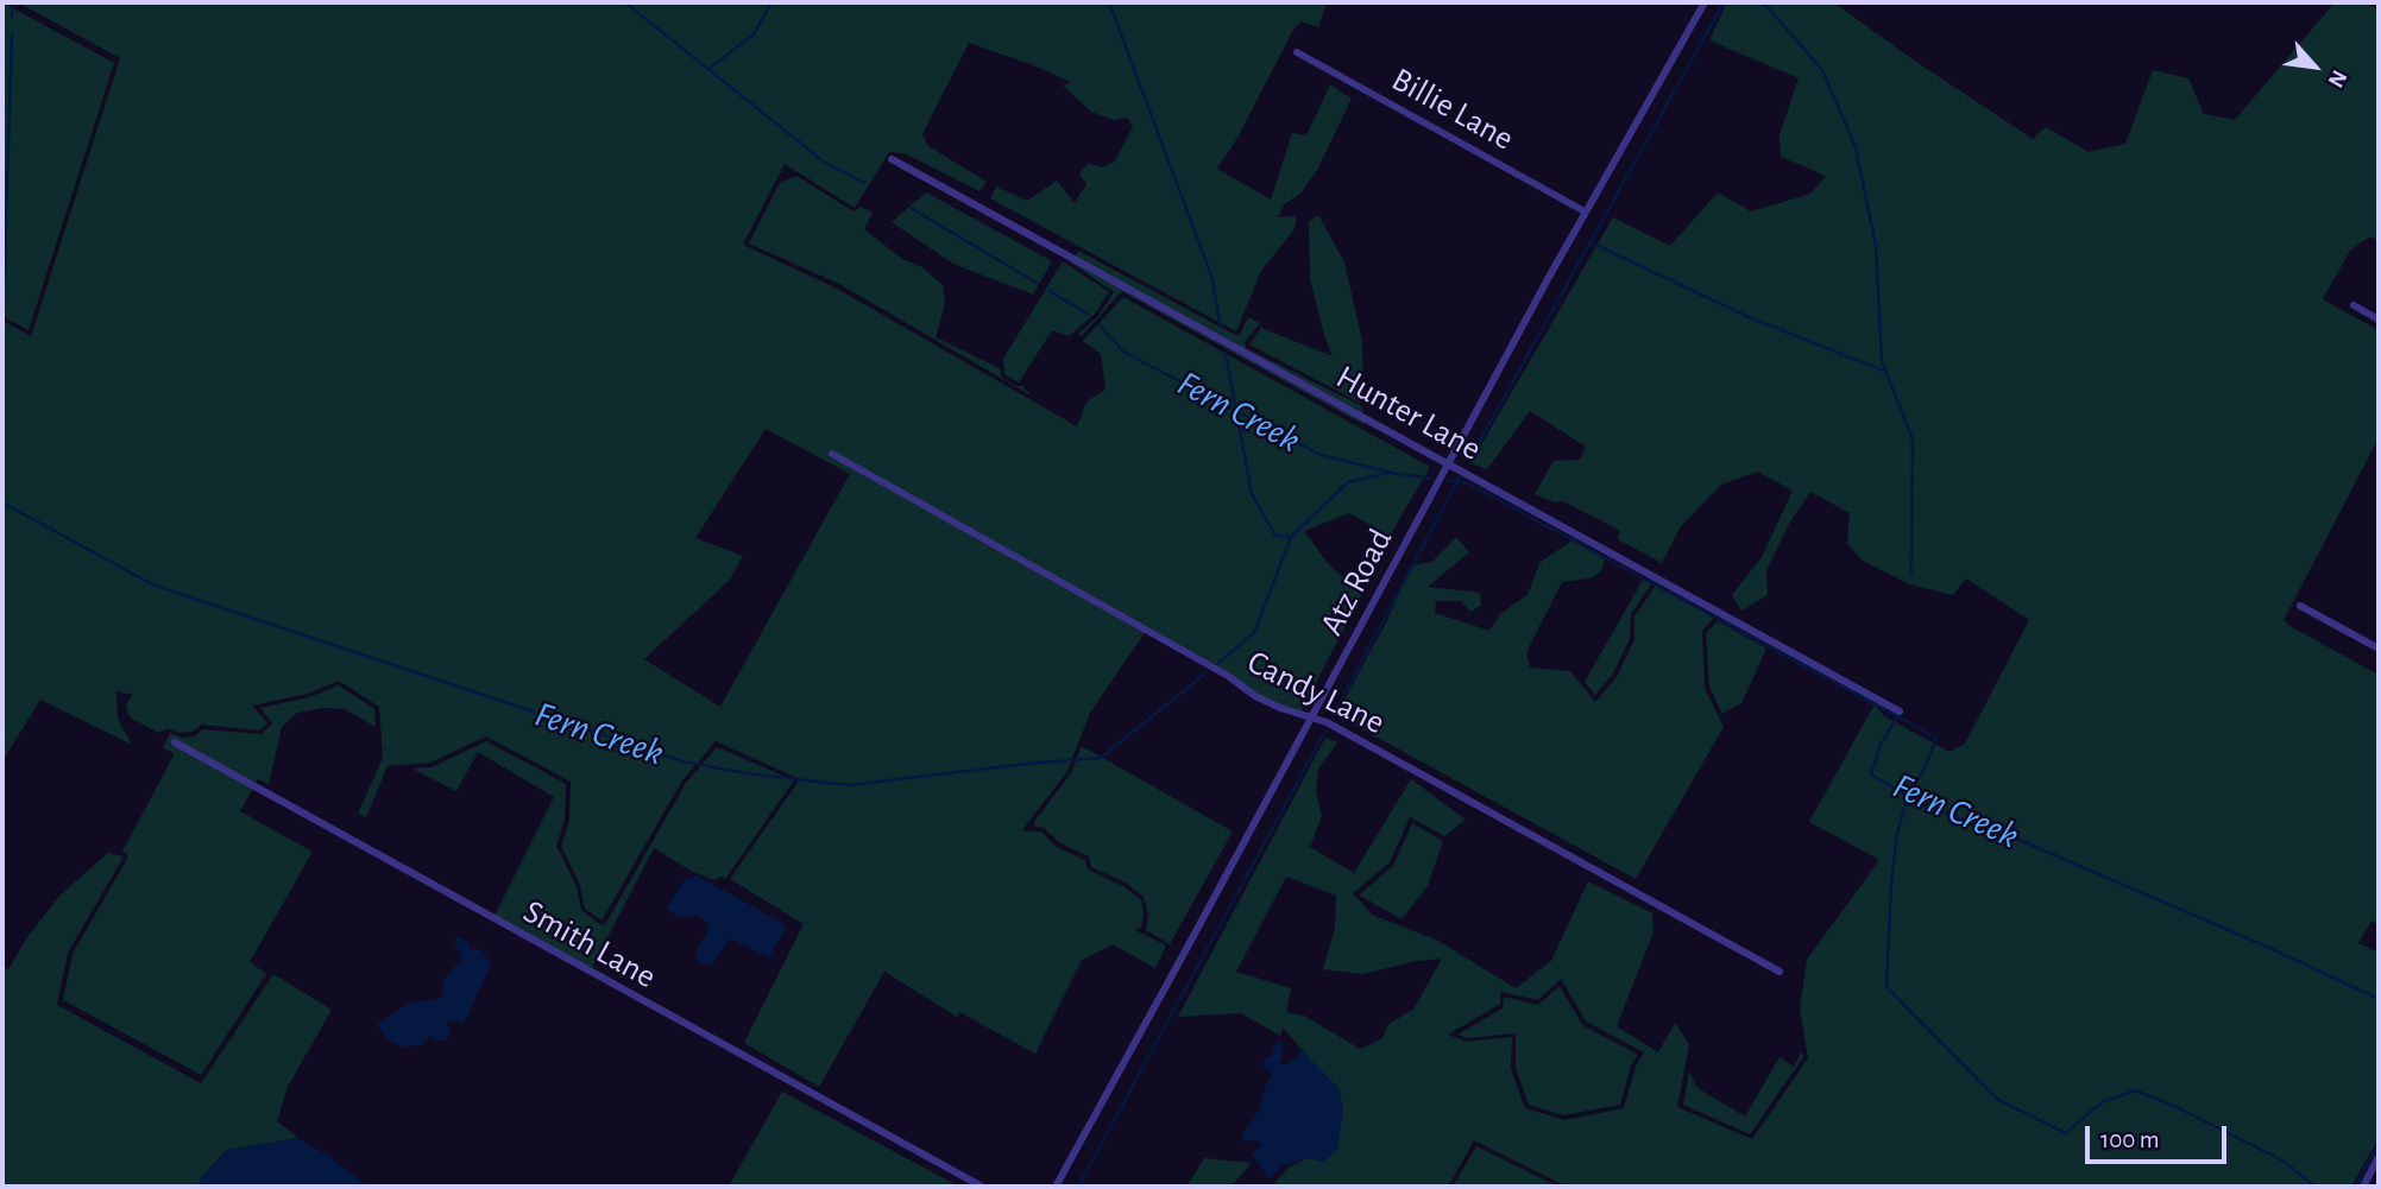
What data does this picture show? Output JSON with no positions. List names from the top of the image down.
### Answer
{
  "streets": {
    "street": [
      "Billie Lane",
      "Hunter Lane",
      "Atz Road",
      "Candy Lane",
      "Smith Lane"
    ]
  },
  "crossings": [
    ["Billie Lane", "Atz Road"],
    ["Hunter Lane", "Atz Road"],
    ["Atz Road", "Candy Lane"]
  ],
  "water": ["Fern Creek"],
  "scale_bar": "100 m",
  "north": "bottom right"
}
